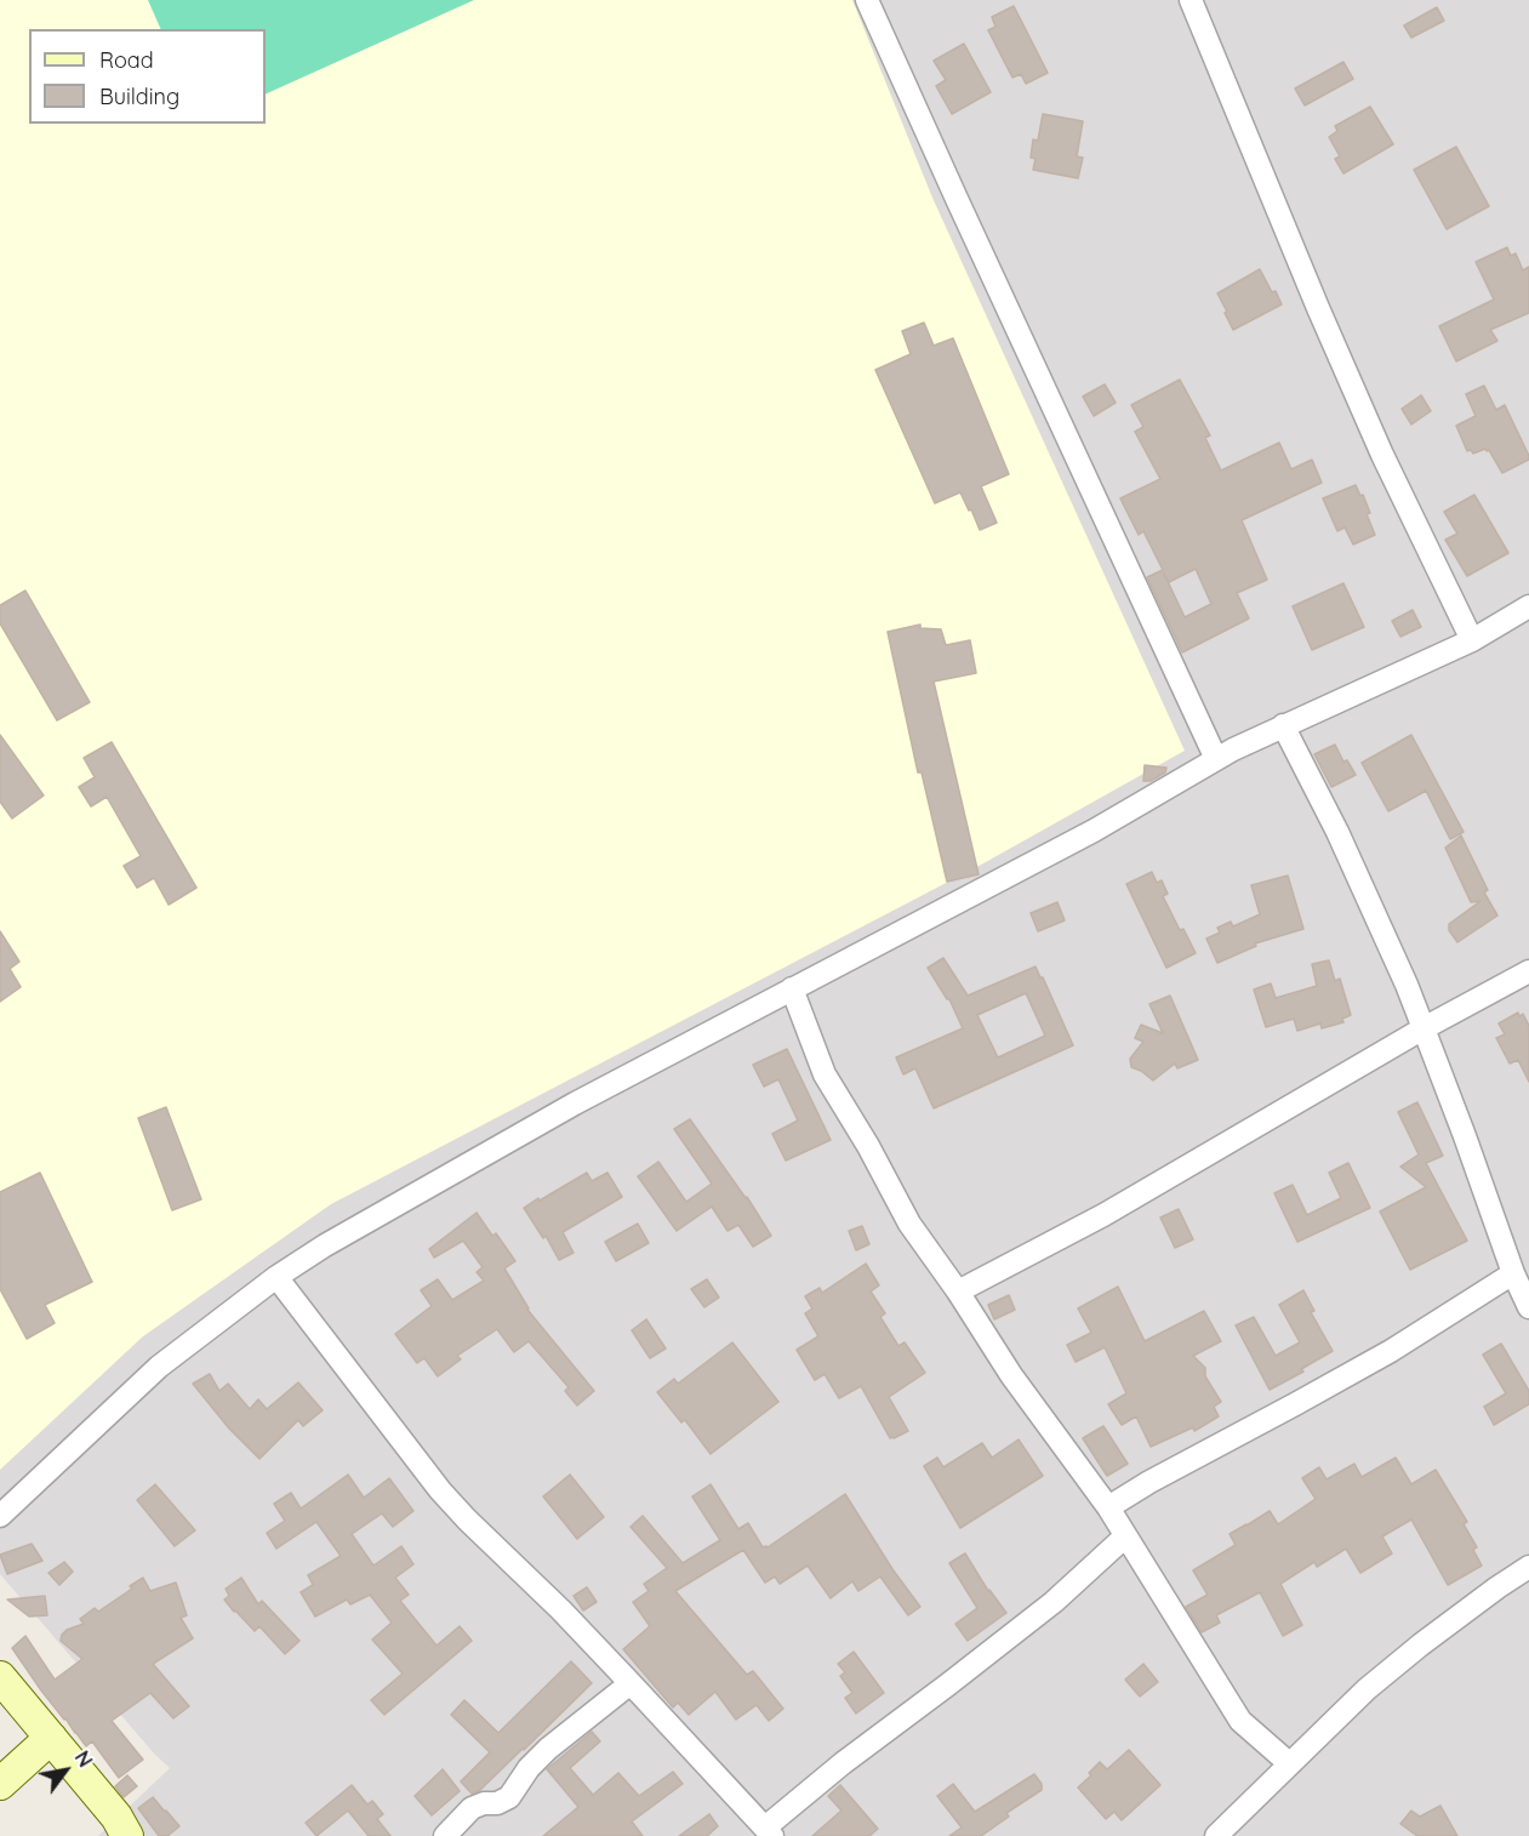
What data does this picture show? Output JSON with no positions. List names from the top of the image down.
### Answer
{
  "legend": ["Road", "Building"],
  "north": "top right"
}
